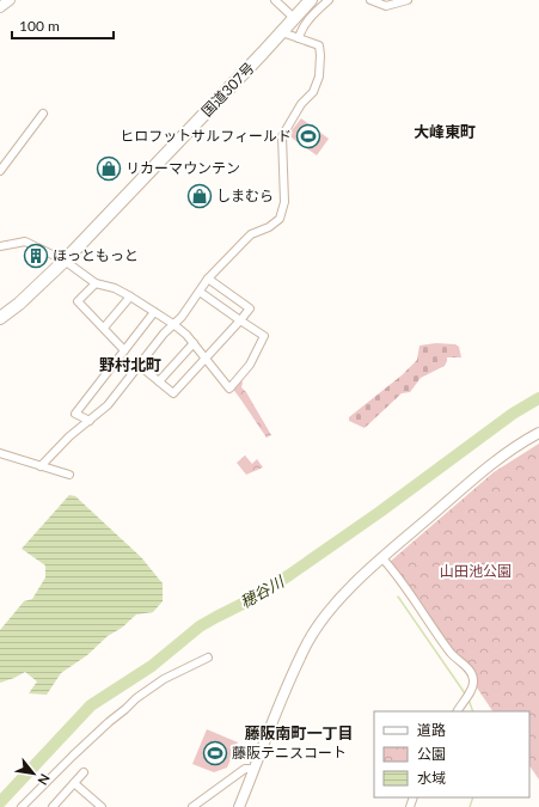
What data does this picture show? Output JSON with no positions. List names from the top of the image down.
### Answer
{
  "streets": {
    "highway": ["国道307号"]
  },
  "districts": ["大峰東町", "野村北町", "藤阪南町一丁目"],
  "water": ["穂谷川"],
  "parks": ["山田池公園"],
  "places": {
    "sports": ["ヒロフットサルフィールド", "藤阪テニスコート"],
    "shop": ["リカーマウンテン", "しまむら"],
    "building": ["ほっともっと"]
  },
  "legend": ["道路", "公園", "水域"],
  "scale_bar": "100 m",
  "north": "bottom right"
}
